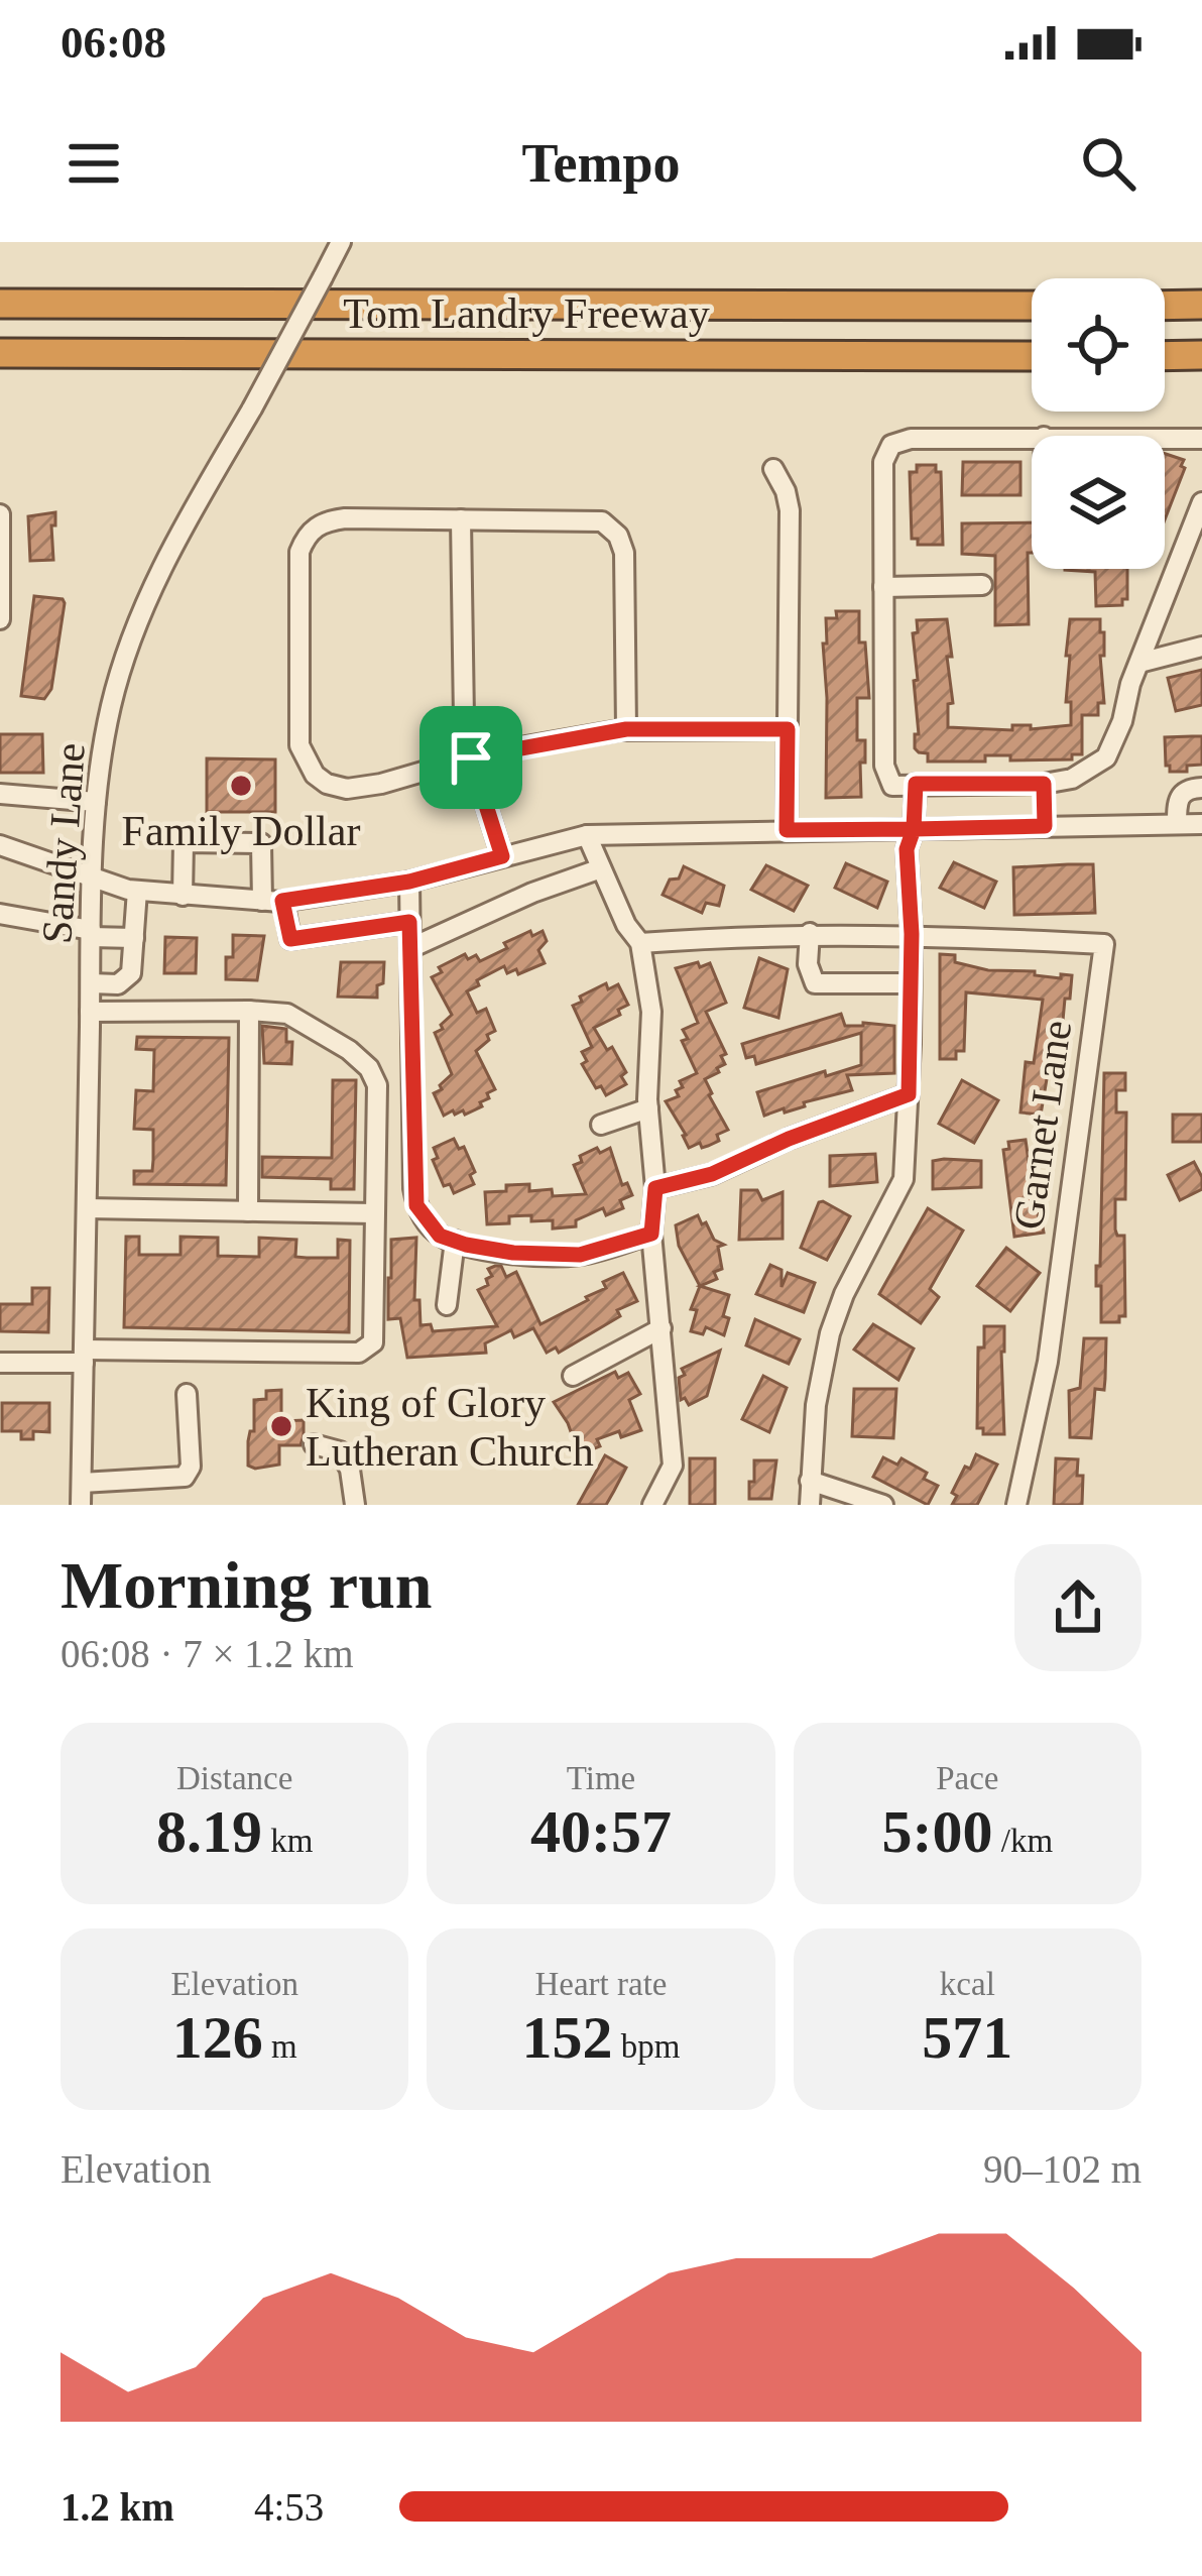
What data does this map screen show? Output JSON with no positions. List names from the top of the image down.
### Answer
{
  "streets": {
    "highway": ["Tom Landry Freeway"],
    "street": ["Sandy Lane", "Garnet Lane"]
  },
  "places": ["Family Dollar", "King of Glory Lutheran Church"],
  "page": {
    "status": "06:08",
    "header": "Tempo",
    "heading": ["Morning run", "06:08 · 7 × 1.2 km"],
    "stats": [
      ["Distance", "8.19 km"],
      ["Time", "40:57"],
      ["Pace", "5:00 /km"],
      ["Elevation", "126 m"],
      ["Heart rate", "152 bpm"],
      ["kcal", "571"]
    ],
    "chart": ["Elevation", "90–102 m"],
    "list": [
      {
        "name": "1.2 km",
        "note": "4:53"
      }
    ]
  }
}
